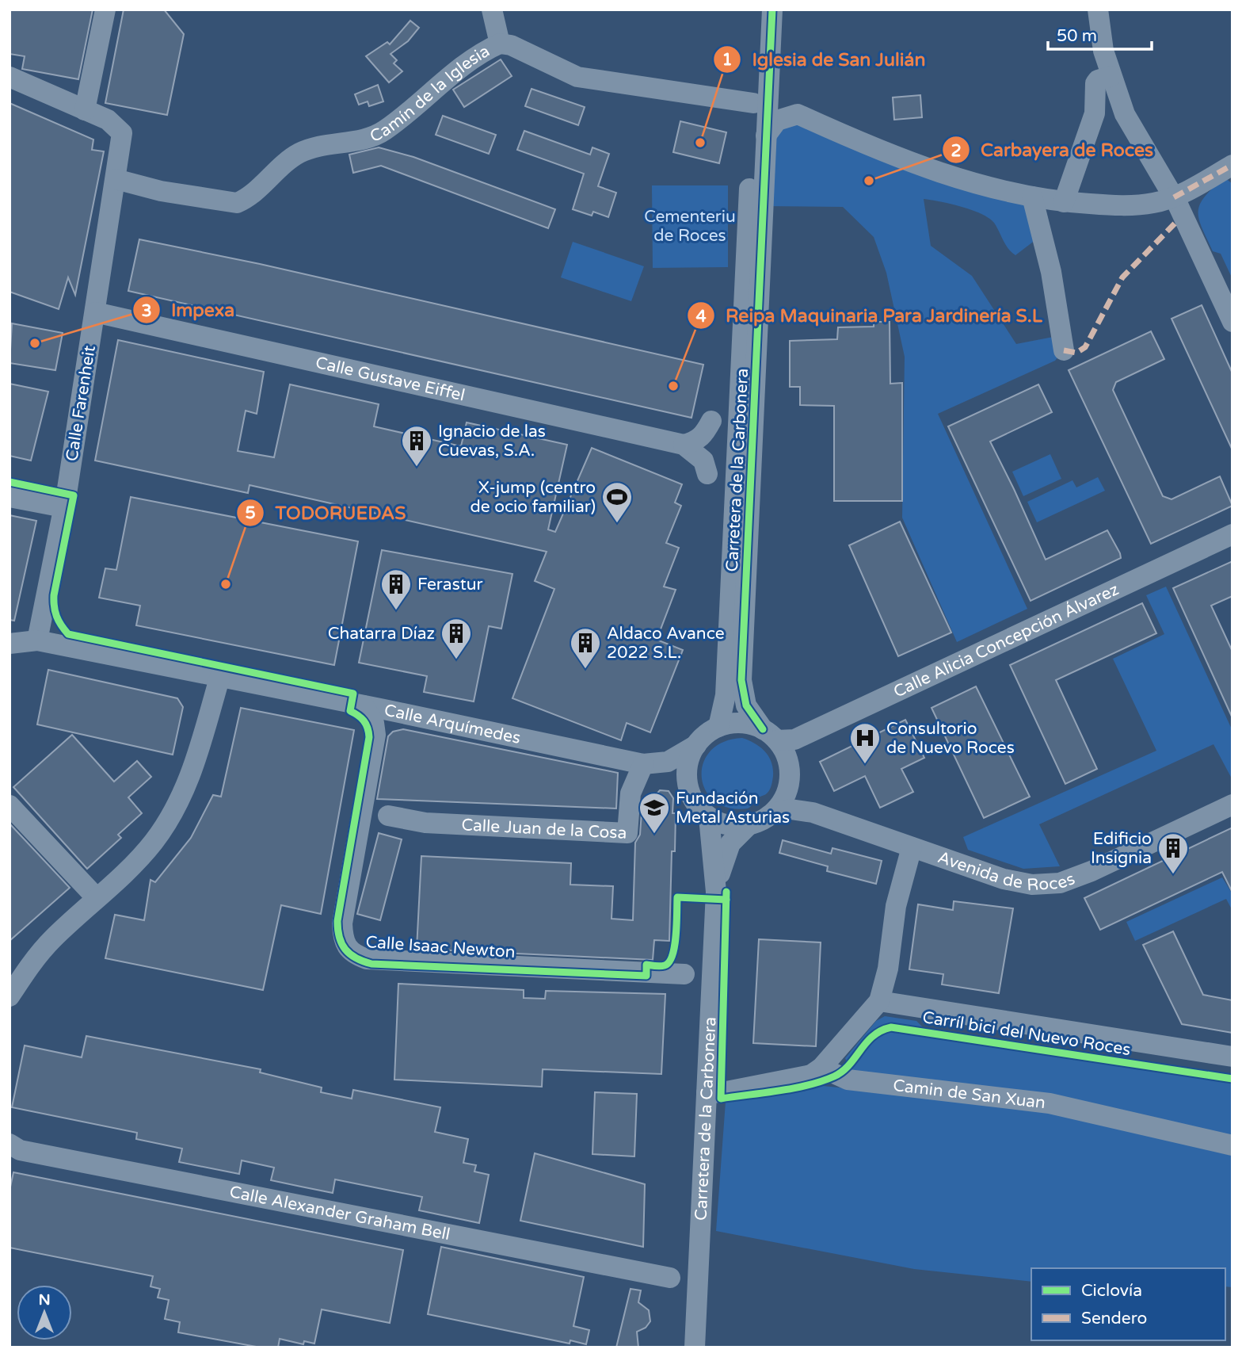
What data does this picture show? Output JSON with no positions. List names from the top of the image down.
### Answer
{
  "streets": {
    "street": [
      "Camín de la Iglesia",
      "Calle Gustave Eiffel",
      "Calle Farenheit",
      "Carretera de la Carbonera",
      "Calle Alicia Concepción Álvarez",
      "Calle Arquímedes",
      "Calle Juan de la Cosa",
      "Avenida de Roces",
      "Calle Isaac Newton",
      "Camin de San Xuan",
      "Calle Alexander Graham Bell"
    ],
    "cycle path": ["Carríl bici del Nuevo Roces"]
  },
  "crossings": [
    ["Camín de la Iglesia", "Calle Farenheit"],
    ["Camín de la Iglesia", "Carretera de la Carbonera"],
    ["Calle Gustave Eiffel", "Calle Farenheit"],
    ["Calle Farenheit", "Calle Arquímedes"],
    ["Carretera de la Carbonera", "Calle Alicia Concepción Álvarez"],
    ["Carretera de la Carbonera", "Calle Arquímedes"],
    ["Carretera de la Carbonera", "Avenida de Roces"],
    ["Calle Alicia Concepción Álvarez", "Calle Arquímedes"],
    ["Calle Alicia Concepción Álvarez", "Avenida de Roces"],
    ["Calle Arquímedes", "Calle Juan de la Cosa"],
    ["Calle Arquímedes", "Avenida de Roces"]
  ],
  "parks": ["Cementeriu de Roces"],
  "places": {
    "other": [
      "Iglesia de San Julián",
      "Carbayera de Roces",
      "Impexa",
      "Reipa Maquinaria Para Jardinería S.L",
      "TODORUEDAS"
    ],
    "building": [
      "Ignacio de las Cuevas, S.A.",
      "Ferastur",
      "Chatarra Díaz",
      "Aldaco Avance 2022 S.L.",
      "Edificio Insignia"
    ],
    "sports": ["X-jump (centro de ocio familiar)"],
    "hospital": ["Consultorio de Nuevo Roces"],
    "school or university": ["Fundación Metal Asturias"]
  },
  "legend": ["Ciclovía", "Sendero"],
  "scale_bar": "50 m",
  "north": "top"
}
